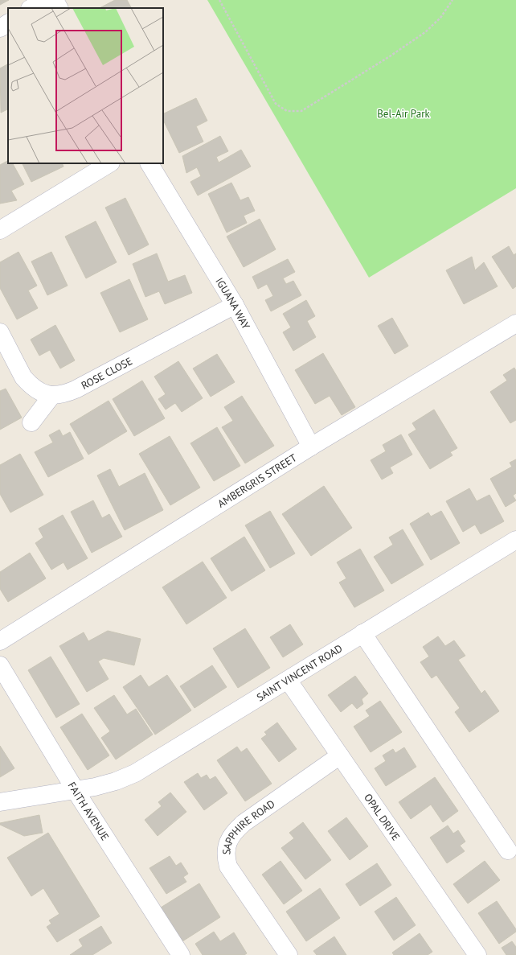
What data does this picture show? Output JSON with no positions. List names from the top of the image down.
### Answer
{
  "streets": {
    "street": [
      "IGUANA WAY",
      "ROSE CLOSE",
      "AMBERGRIS STREET",
      "SAINT VINCENT ROAD",
      "FAITH AVENUE",
      "OPAL DRIVE",
      "SAPPHIRE ROAD"
    ]
  },
  "crossings": [
    ["IGUANA WAY", "ROSE CLOSE"],
    ["IGUANA WAY", "AMBERGRIS STREET"],
    ["SAINT VINCENT ROAD", "FAITH AVENUE"],
    ["SAINT VINCENT ROAD", "OPAL DRIVE"],
    ["OPAL DRIVE", "SAPPHIRE ROAD"]
  ],
  "parks": ["Bel-Air Park"]
}
